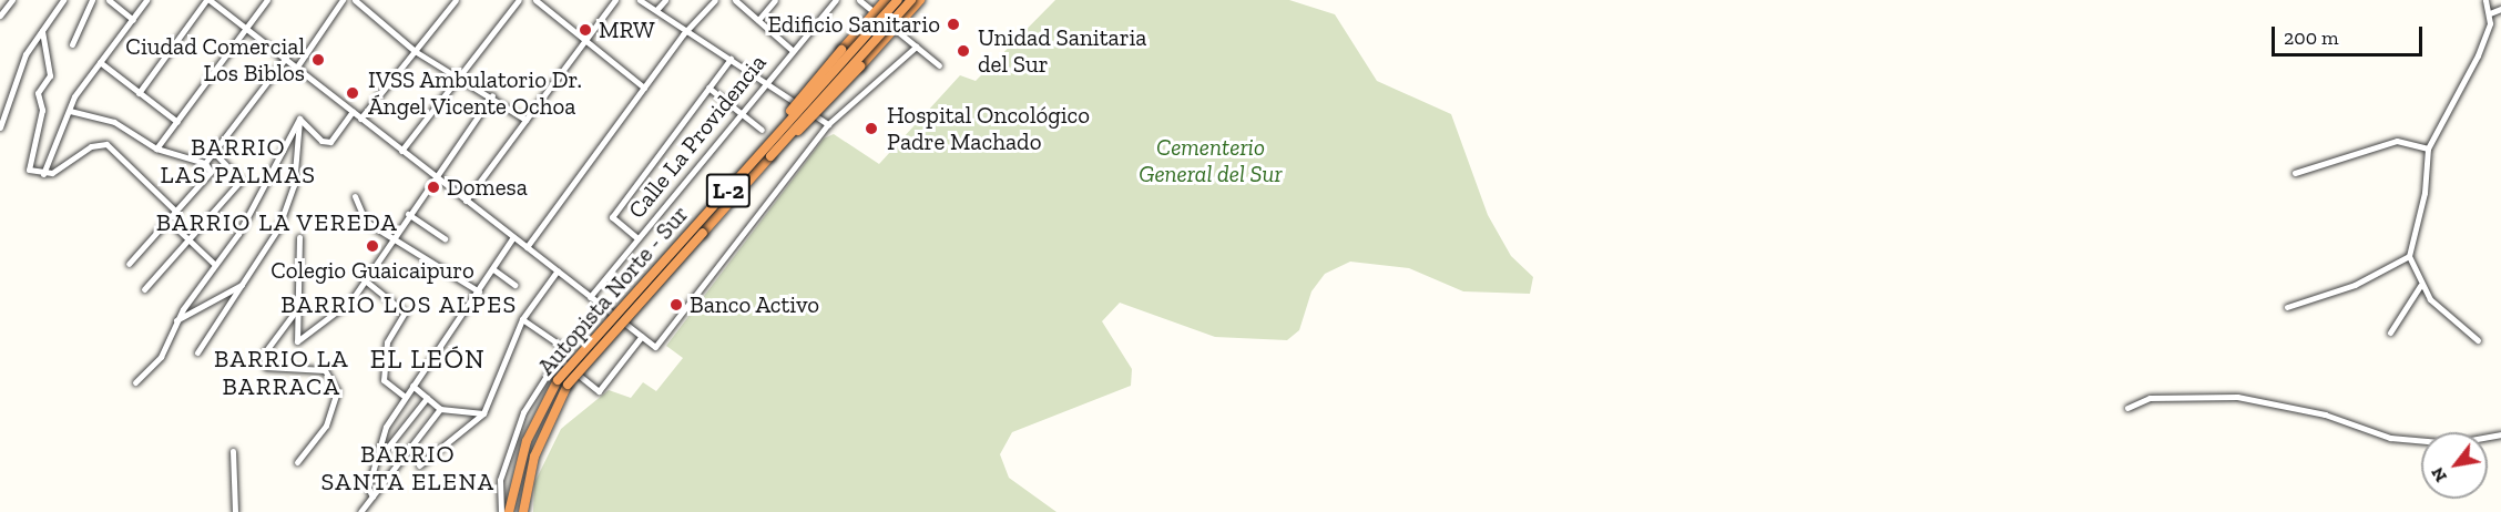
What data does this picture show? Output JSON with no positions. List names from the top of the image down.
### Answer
{
  "streets": {
    "highway": ["L-2", "Autopista Norte - Sur"],
    "street": ["Calle La Providencia"]
  },
  "districts": [
    "BARRIO LAS PALMAS",
    "BARRIO LA VEREDA",
    "BARRIO LOS ALPES",
    "BARRIO LA BARRACA",
    "EL LEÓN",
    "BARRIO SANTA ELENA"
  ],
  "parks": ["Cementerio General del Sur"],
  "places": [
    "Edificio Sanitario",
    "MRW",
    "Unidad Sanitaria del Sur",
    "Ciudad Comercial Los Biblos",
    "IVSS Ambulatorio Dr. Ángel Vicente Ochoa",
    "Hospital Oncológico Padre Machado",
    "Domesa",
    "Colegio Guaicaipuro",
    "Banco Activo"
  ],
  "scale_bar": "200 m",
  "north": "bottom left"
}
